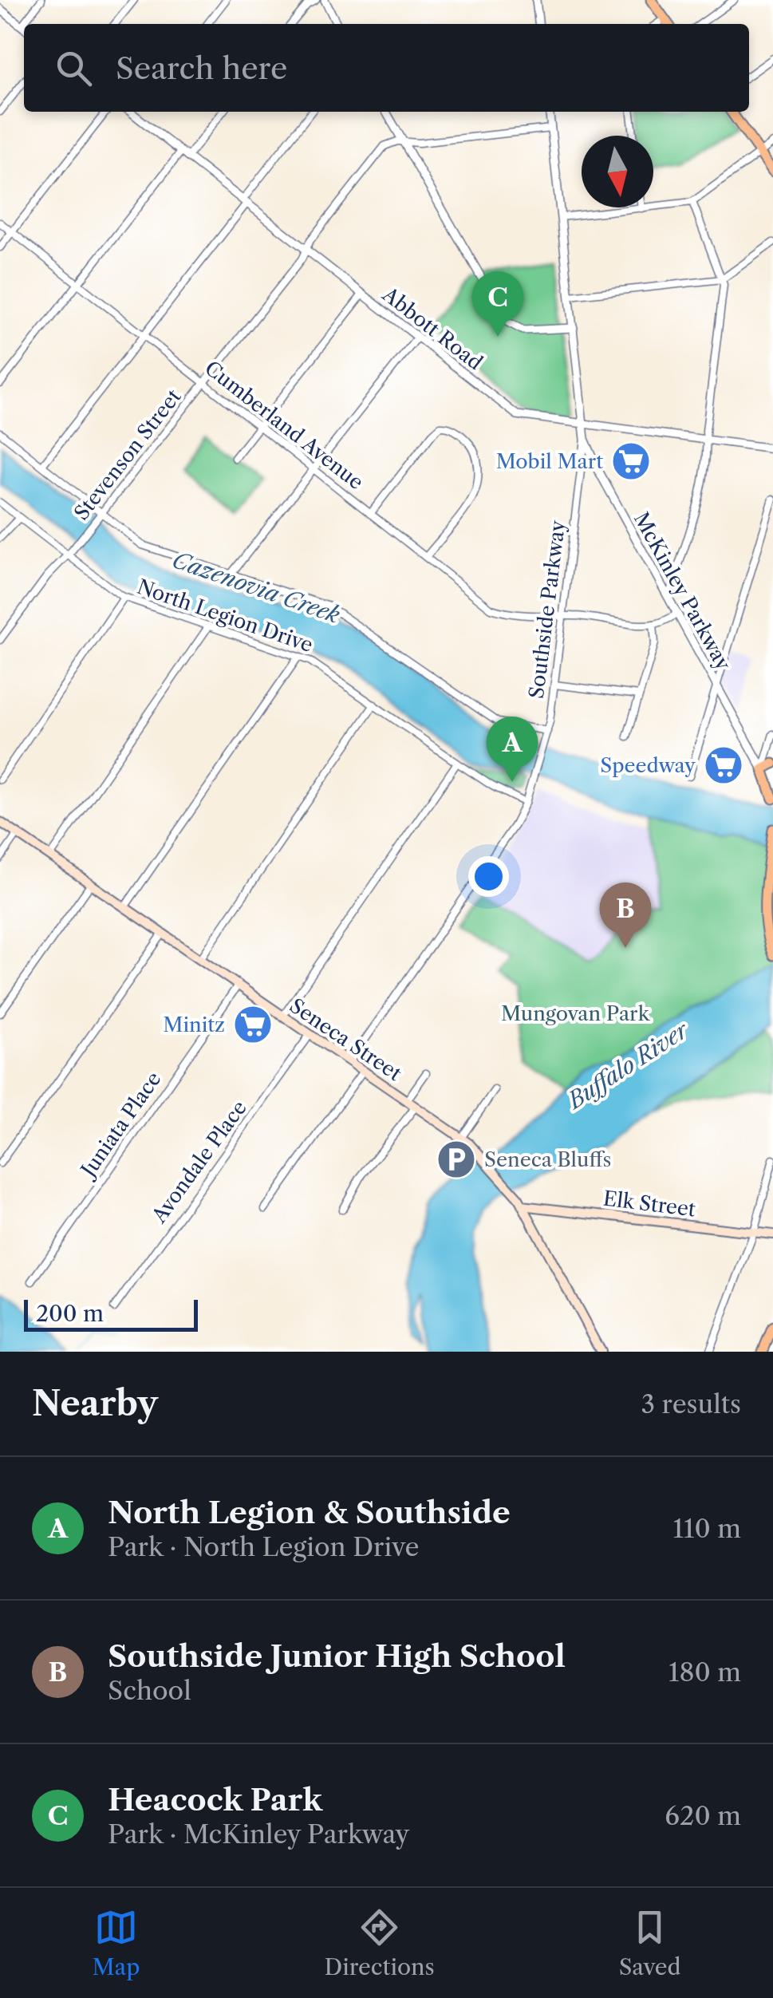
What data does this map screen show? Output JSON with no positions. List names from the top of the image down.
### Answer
{
  "streets": {
    "main road": ["Seneca Street", "Elk Street"],
    "street": [
      "Abbott Road",
      "Cumberland Avenue",
      "Stevenson Street",
      "McKinley Parkway",
      "Southside Parkway",
      "North Legion Drive",
      "Juniata Place",
      "Avondale Place"
    ]
  },
  "crossings": [
    ["Abbott Road", "Stevenson Street"],
    ["Abbott Road", "McKinley Parkway"],
    ["Cumberland Avenue", "Stevenson Street"],
    ["Cumberland Avenue", "Southside Parkway"],
    ["Stevenson Street", "North Legion Drive"],
    ["McKinley Parkway", "Southside Parkway"],
    ["Southside Parkway", "North Legion Drive"],
    ["Southside Parkway", "Seneca Street"],
    ["Seneca Street", "Juniata Place"],
    ["Seneca Street", "Avondale Place"],
    ["Seneca Street", "Elk Street"]
  ],
  "water": ["Cazenovia Creek", "Buffalo River"],
  "parks": ["Mungovan Park"],
  "places": {
    "supermarket": ["Mobil Mart", "Speedway", "Minitz"],
    "parking": ["Seneca Bluffs"]
  },
  "scale_bar": "200 m",
  "north": "bottom",
  "page": {
    "search": "Search here",
    "pins": ["C", "A", "B"],
    "scale": "200 m",
    "heading": ["Nearby", "3 results"],
    "list": [
      {
        "mark": "A",
        "name": "North Legion & Southside",
        "note": "Park · North Legion Drive",
        "value": "110 m"
      },
      {
        "mark": "B",
        "name": "Southside Junior High School",
        "note": "School",
        "value": "180 m"
      },
      {
        "mark": "C",
        "name": "Heacock Park",
        "note": "Park · McKinley Parkway",
        "value": "620 m"
      }
    ],
    "nav": ["Map", "Directions", "Saved"]
  }
}
